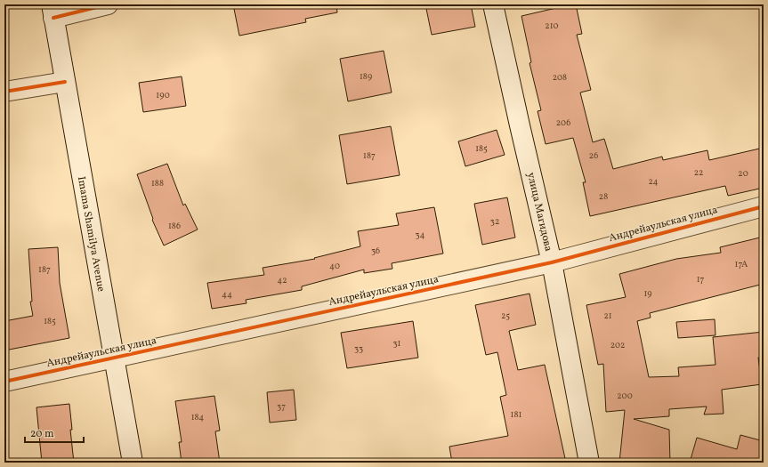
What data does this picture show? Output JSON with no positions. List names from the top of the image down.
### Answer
{
  "streets": {
    "main road": ["улица Магидова", "Андрейаульская улица", "Imama Shamilya Avenue"]
  },
  "crossings": [
    ["улица Магидова", "Андрейаульская улица"],
    ["Андрейаульская улица", "Imama Shamilya Avenue"]
  ],
  "house_numbers": [
    "210",
    "189",
    "208",
    "190",
    "206",
    "185",
    "187",
    "26",
    "22",
    "20",
    "24",
    "188",
    "28",
    "32",
    "186",
    "34",
    "36",
    "17А",
    "40",
    "187",
    "17",
    "42",
    "19",
    "44",
    "25",
    "21",
    "185",
    "31",
    "202",
    "33",
    "200",
    "37",
    "181",
    "184"
  ],
  "scale_bar": "20 m"
}
